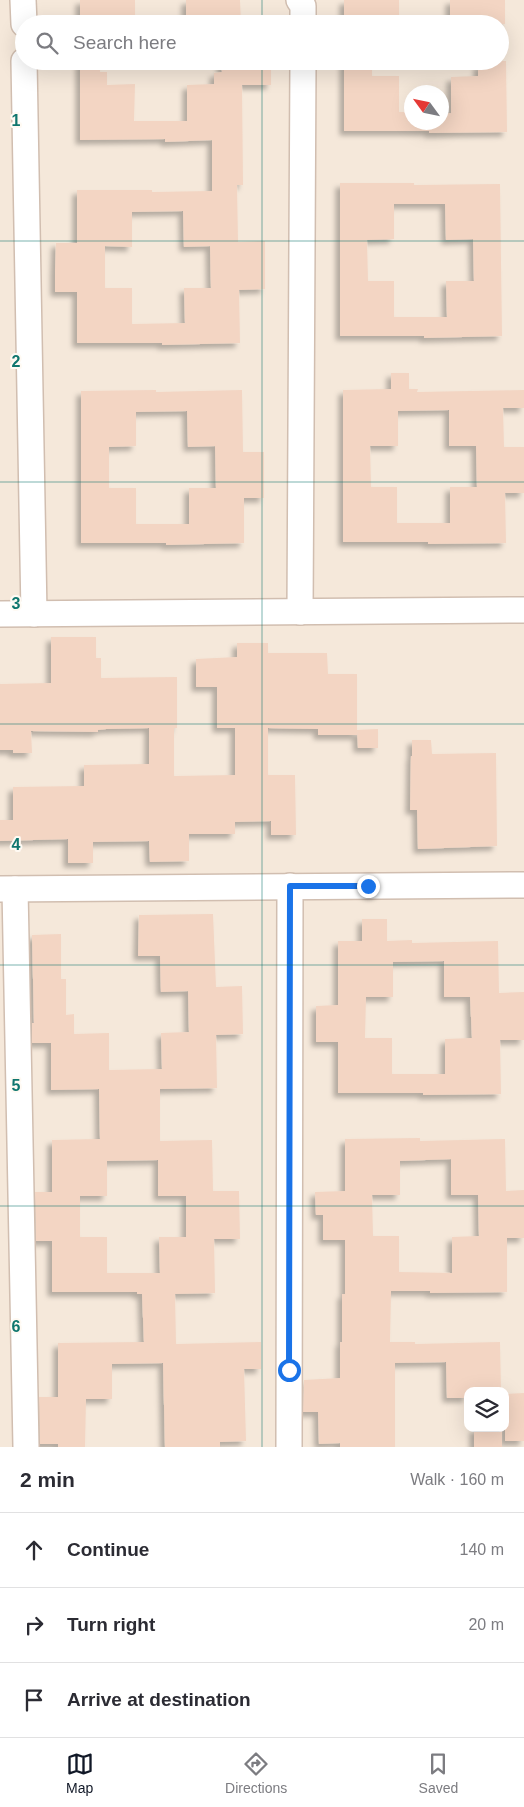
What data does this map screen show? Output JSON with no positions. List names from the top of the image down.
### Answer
{
  "north": "top left",
  "page": {
    "search": "Search here",
    "heading": ["2 min", "Walk · 160 m"],
    "list": [
      ["Continue", "140 m"],
      ["Turn right", "20 m"],
      "Arrive at destination"
    ],
    "nav": ["Map", "Directions", "Saved"]
  },
  "grid": {
    "rows": [
      "1",
      "2",
      "3",
      "4",
      "5",
      "6"
    ]
  }
}
